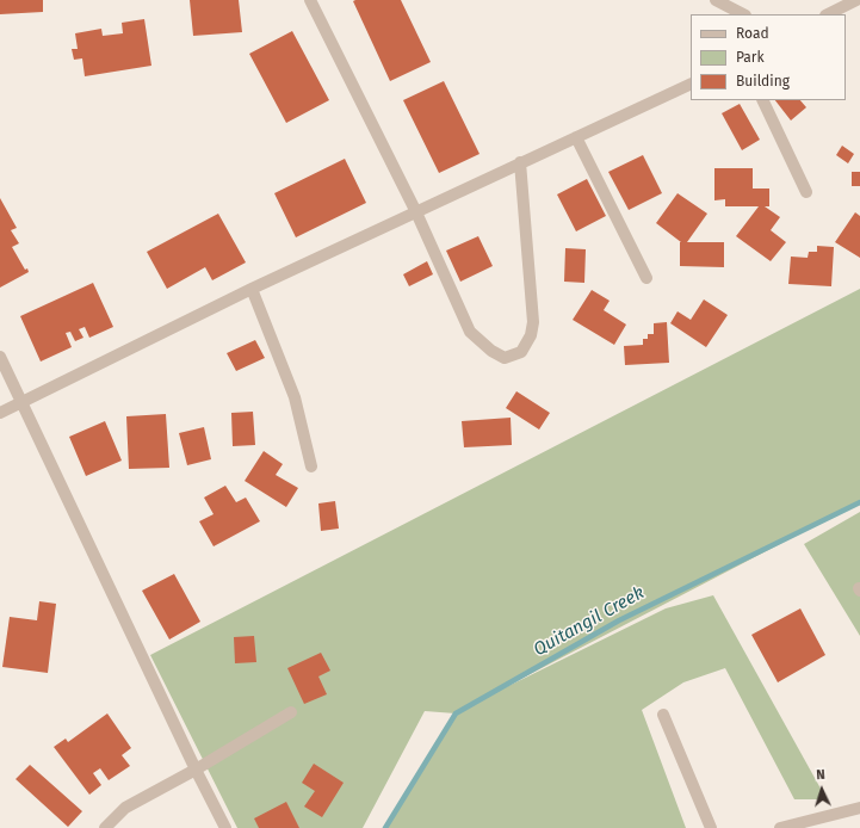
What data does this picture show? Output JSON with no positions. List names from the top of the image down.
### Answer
{
  "water": ["Quitangil Creek"],
  "legend": ["Road", "Park", "Building"],
  "north": "top"
}
